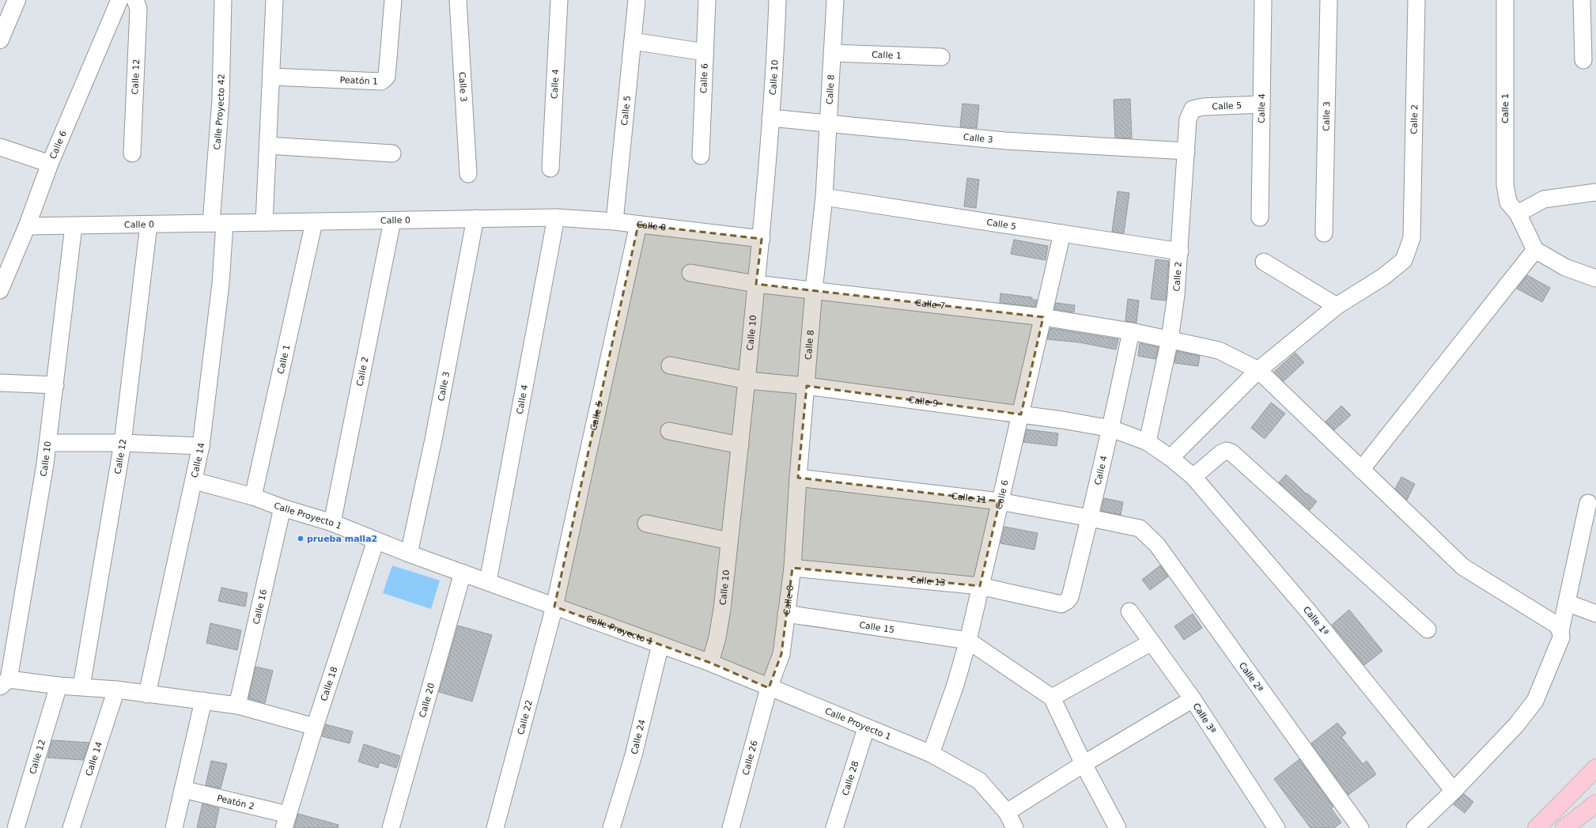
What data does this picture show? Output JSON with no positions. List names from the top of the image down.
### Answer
{
  "streets": {
    "street": [
      "Calle 1",
      "Calle 12",
      "Calle 10",
      "Calle 6",
      "Peatón 1",
      "Calle 4",
      "Calle 3",
      "Calle 8",
      "Calle 5",
      "Calle Proyecto 42",
      "Calle 2",
      "Calle 0",
      "Calle 7",
      "Calle 9",
      "Calle 14",
      "Calle 11",
      "Calle Proyecto 1",
      "Calle 13",
      "Calle 16",
      "Calle 1ª",
      "Calle 15",
      "Calle 2ª",
      "Calle 18",
      "Calle 20",
      "Calle 22",
      "Calle 3ª",
      "Calle 24",
      "Calle 26",
      "Calle 28",
      "Peatón 2"
    ]
  },
  "crossings": [
    ["Calle 1", "Calle 8"],
    ["Calle 1", "Calle 0"],
    ["Calle 1", "Calle Proyecto 1"],
    ["Calle 12", "Calle 0"],
    ["Calle 10", "Calle 3"],
    ["Calle 10", "Calle 0"],
    ["Calle 10", "Calle 7"],
    ["Calle 10", "Calle 9"],
    ["Calle 10", "Calle Proyecto 1"],
    ["Calle 6", "Calle 5"],
    ["Calle 6", "Calle 0"],
    ["Calle 6", "Calle 7"],
    ["Calle 6", "Calle 9"],
    ["Calle 6", "Calle 11"],
    ["Calle 6", "Calle Proyecto 1"],
    ["Calle 6", "Calle 13"],
    ["Calle 6", "Calle 15"],
    ["Calle 4", "Calle 5"],
    ["Calle 4", "Calle 0"],
    ["Calle 4", "Calle 7"],
    ["Calle 4", "Calle 9"],
    ["Calle 4", "Calle 11"],
    ["Calle 4", "Calle Proyecto 1"],
    ["Calle 4", "Calle 13"],
    ["Calle 3", "Calle 8"],
    ["Calle 3", "Calle 2"],
    ["Calle 3", "Calle 0"],
    ["Calle 3", "Calle Proyecto 1"],
    ["Calle 8", "Calle 5"],
    ["Calle 8", "Calle 7"],
    ["Calle 8", "Calle 9"],
    ["Calle 8", "Calle 11"],
    ["Calle 8", "Calle Proyecto 1"],
    ["Calle 8", "Calle 13"],
    ["Calle 8", "Calle 15"],
    ["Calle 8", "Calle 26"],
    ["Calle 5", "Calle 2"],
    ["Calle 5", "Calle 0"],
    ["Calle 5", "Calle Proyecto 1"],
    ["Calle 5", "Calle 22"],
    ["Calle Proyecto 42", "Calle 0"],
    ["Calle Proyecto 42", "Calle 14"],
    ["Calle 2", "Calle 0"],
    ["Calle 2", "Calle 7"],
    ["Calle 2", "Calle 9"],
    ["Calle 2", "Calle Proyecto 1"],
    ["Calle 2", "Calle 1ª"],
    ["Calle 0", "Calle 14"],
    ["Calle 9", "Calle 1ª"],
    ["Calle 14", "Calle Proyecto 1"],
    ["Calle 11", "Calle 2ª"],
    ["Calle Proyecto 1", "Calle 16"],
    ["Calle Proyecto 1", "Calle 18"],
    ["Calle Proyecto 1", "Calle 20"],
    ["Calle Proyecto 1", "Calle 22"],
    ["Calle Proyecto 1", "Calle 24"],
    ["Calle Proyecto 1", "Calle 26"],
    ["Calle Proyecto 1", "Calle 28"],
    ["Calle 18", "Peatón 2"]
  ],
  "places": ["prueba malla2"]
}
